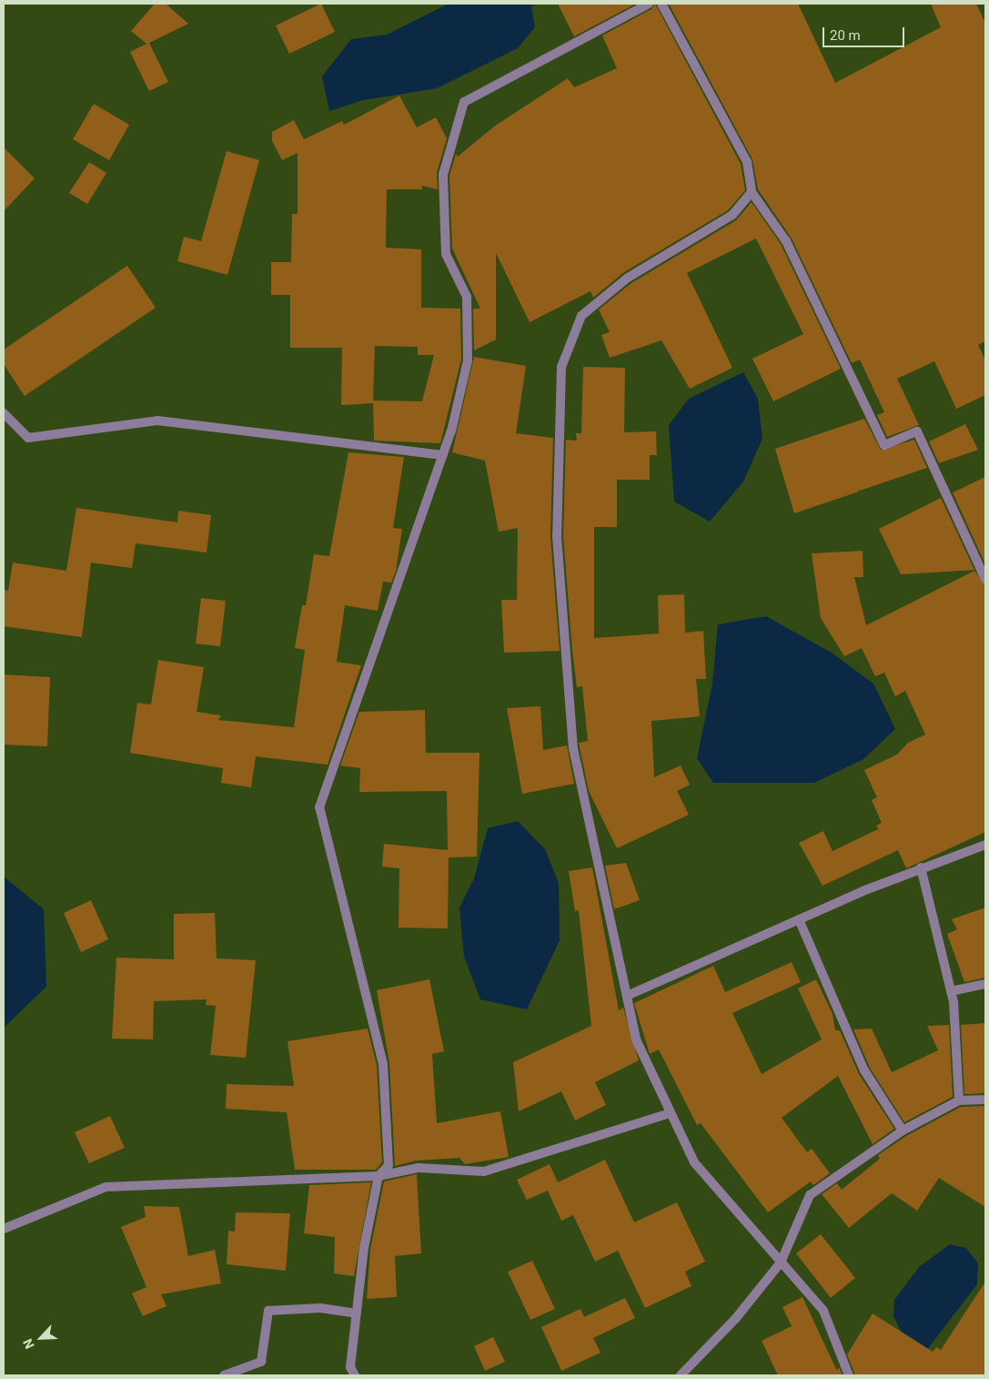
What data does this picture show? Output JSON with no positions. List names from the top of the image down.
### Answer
{
  "scale_bar": "20 m",
  "north": "bottom left"
}
